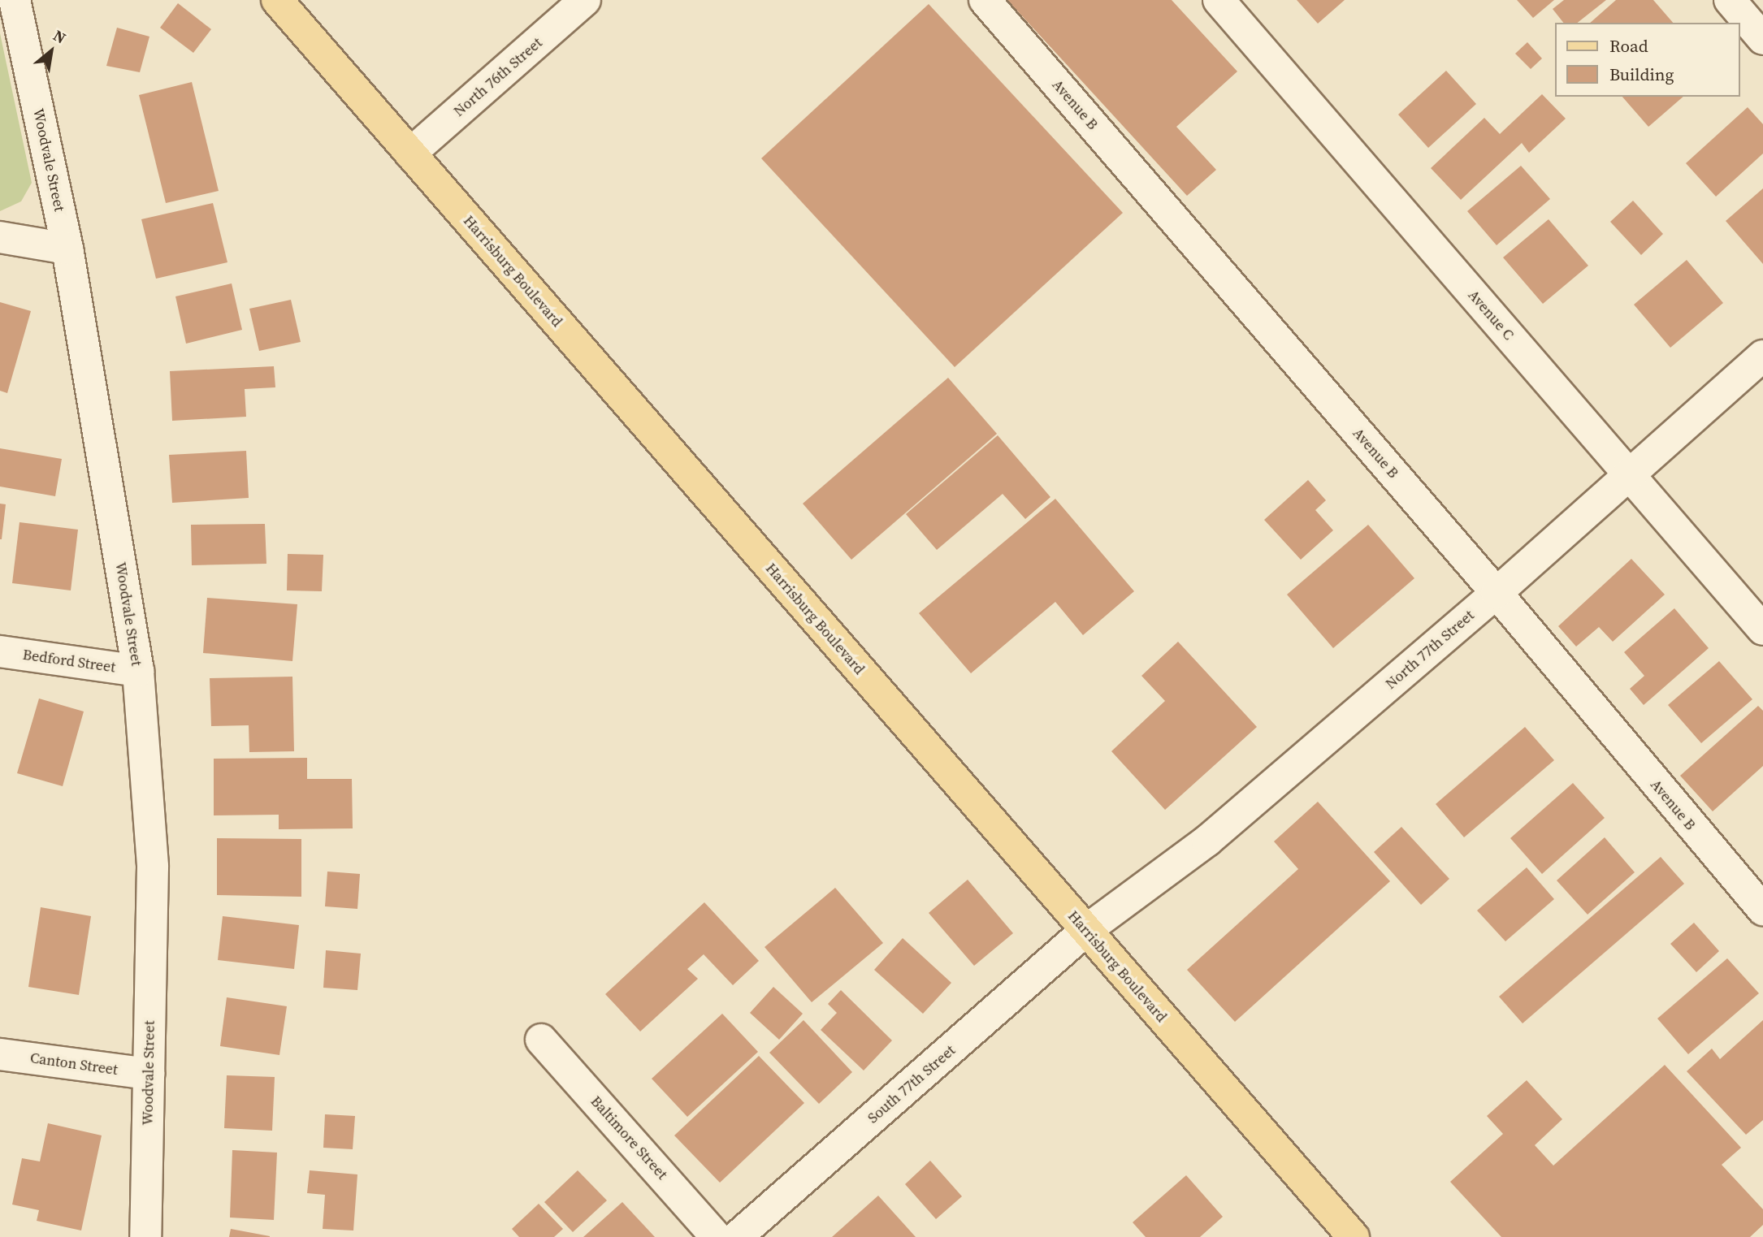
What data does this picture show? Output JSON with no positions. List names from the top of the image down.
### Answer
{
  "streets": {
    "main road": ["Harrisburg Boulevard"],
    "street": [
      "North 76th Street",
      "Avenue B",
      "Woodvale Street",
      "Avenue C",
      "North 77th Street",
      "Bedford Street",
      "Canton Street",
      "South 77th Street",
      "Baltimore Street"
    ]
  },
  "crossings": [
    ["North 76th Street", "Harrisburg Boulevard"],
    ["Avenue B", "North 77th Street"],
    ["Woodvale Street", "Bedford Street"],
    ["Woodvale Street", "Canton Street"],
    ["Harrisburg Boulevard", "North 77th Street"],
    ["Harrisburg Boulevard", "South 77th Street"],
    ["Avenue C", "North 77th Street"],
    ["North 77th Street", "South 77th Street"]
  ],
  "legend": ["Road", "Building"],
  "north": "top right"
}
